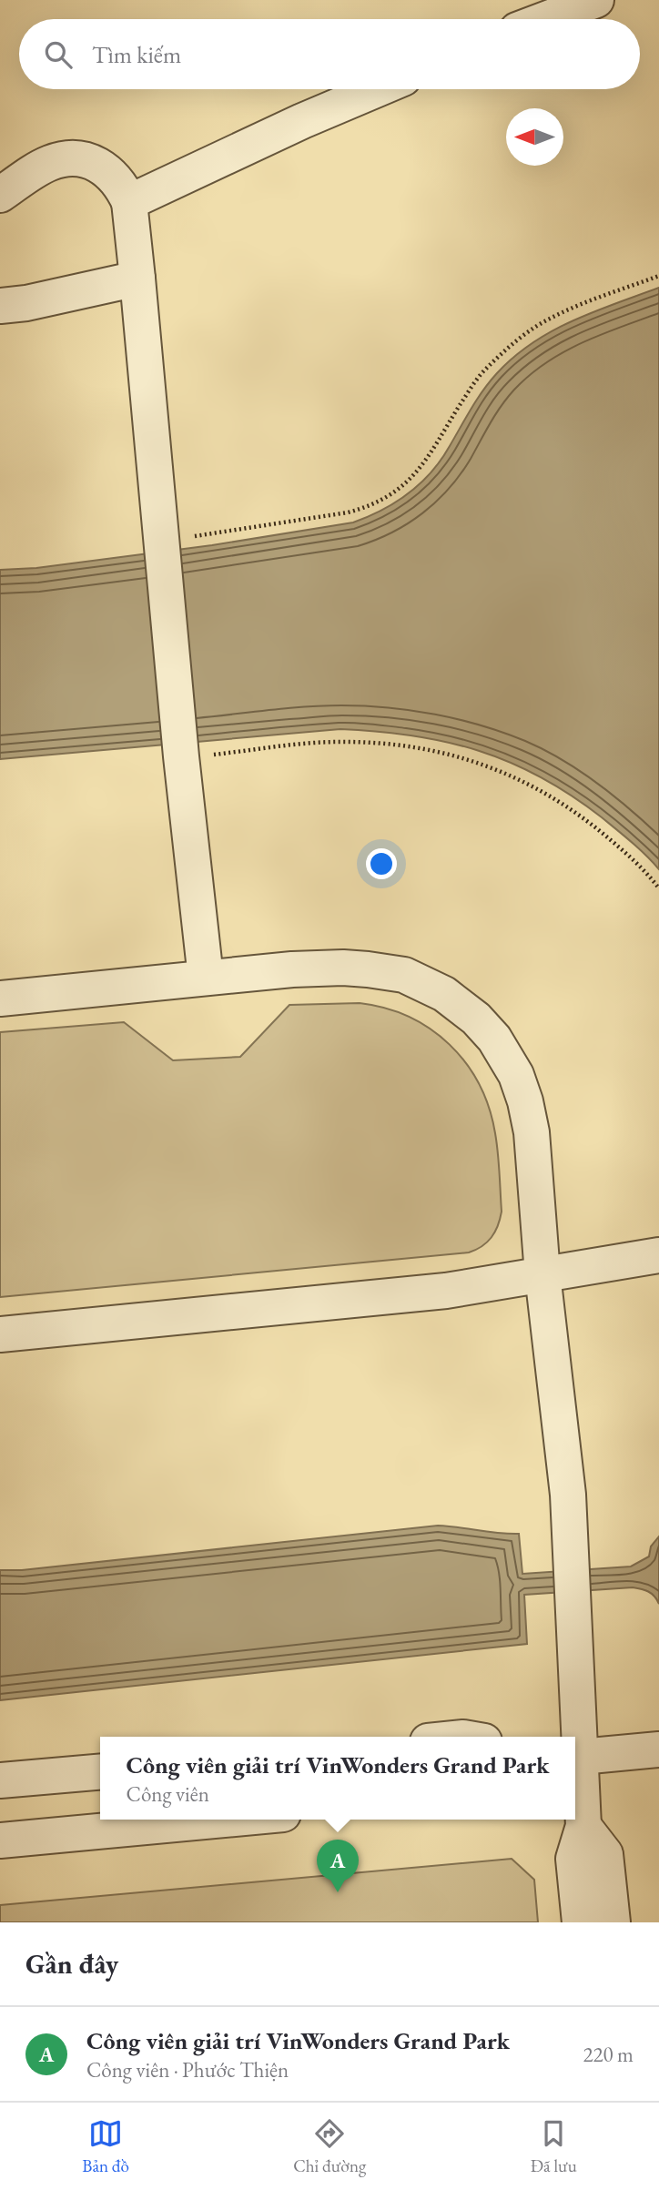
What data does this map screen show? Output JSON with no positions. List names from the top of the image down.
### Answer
{
  "north": "left",
  "page": {
    "search": "Tìm kiếm",
    "popup": ["Công viên giải trí VinWonders Grand Park", "Công viên"],
    "pins": "A",
    "heading": "Gần đây",
    "list": [
      {
        "mark": "A",
        "name": "Công viên giải trí VinWonders Grand Park",
        "note": "Công viên · Phước Thiện",
        "value": "220 m"
      }
    ],
    "nav": ["Bản đồ", "Chỉ đường", "Đã lưu"]
  }
}
